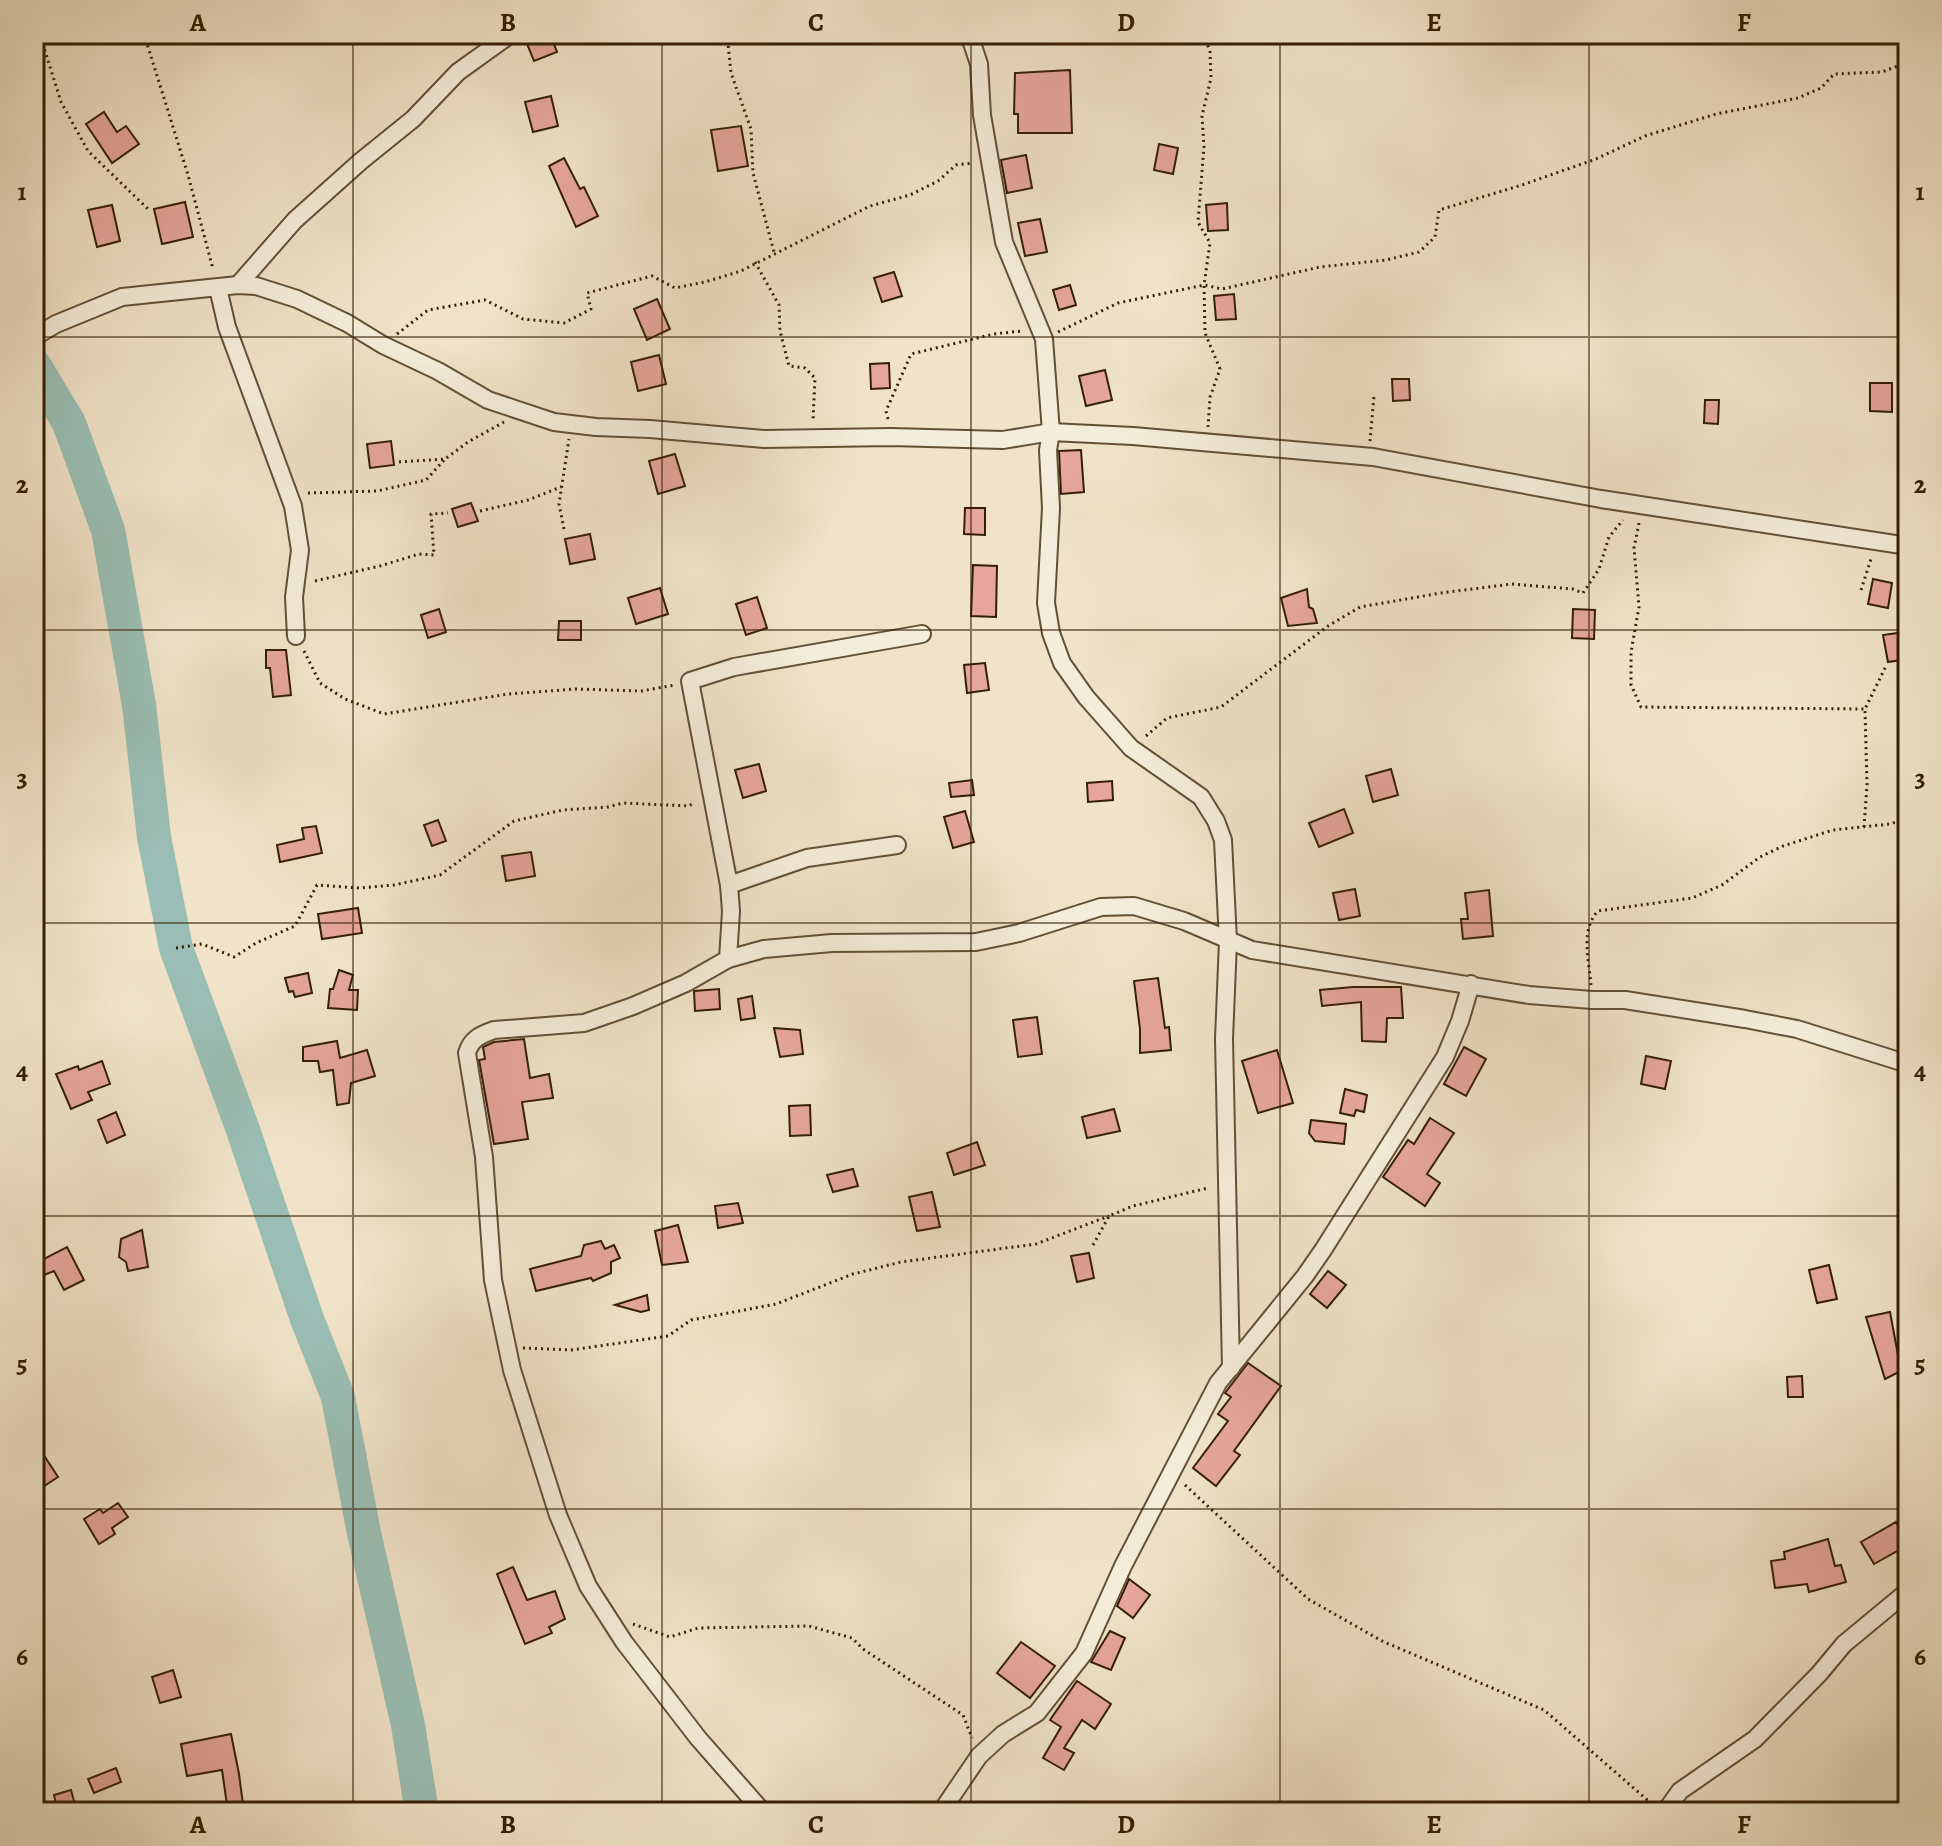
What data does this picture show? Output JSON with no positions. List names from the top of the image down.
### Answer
{
  "grid": {
    "columns": [
      "A",
      "B",
      "C",
      "D",
      "E",
      "F"
    ],
    "rows": [
      "1",
      "2",
      "3",
      "4",
      "5",
      "6"
    ]
  }
}
